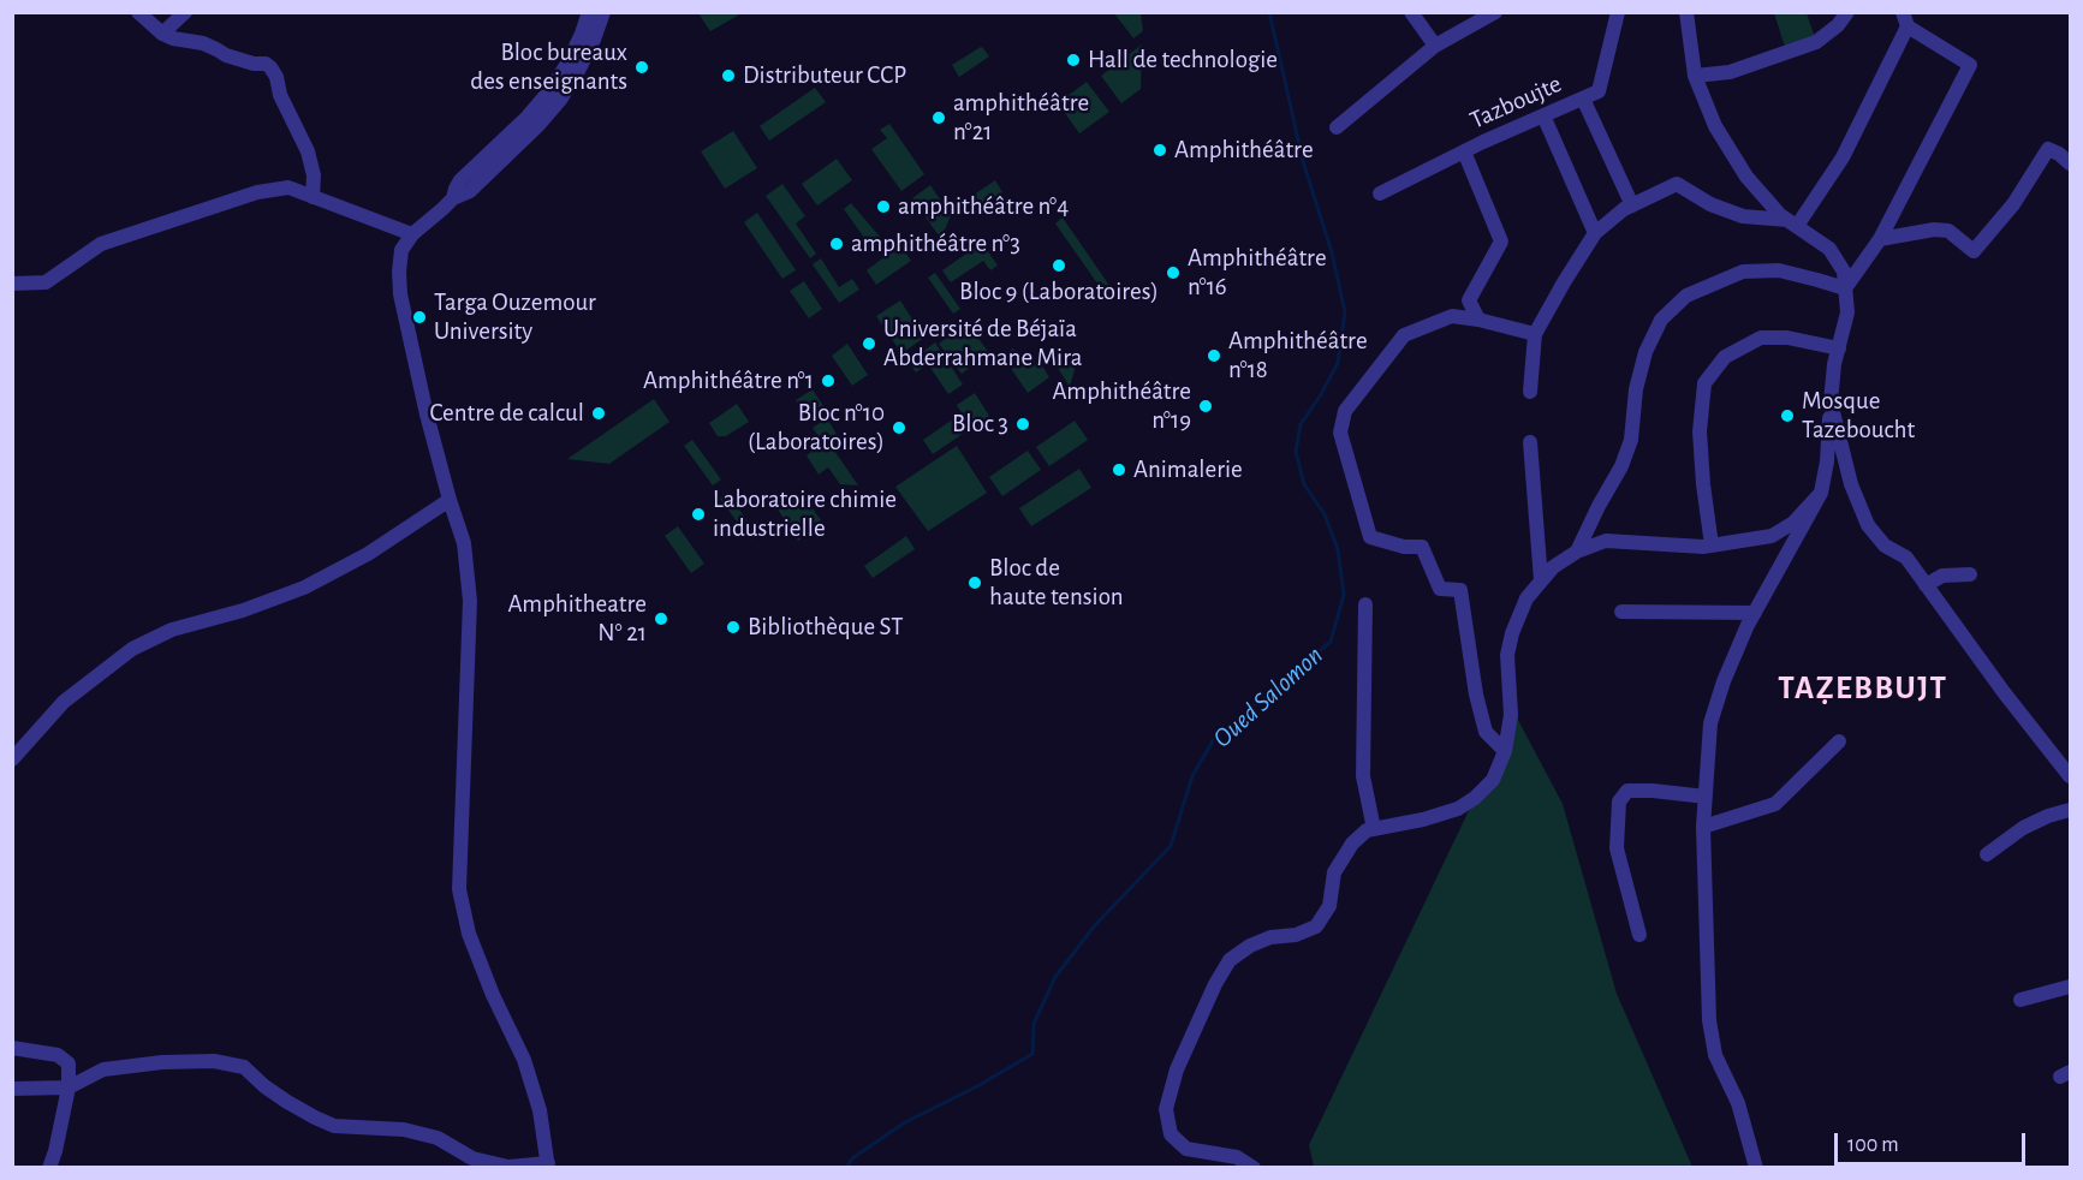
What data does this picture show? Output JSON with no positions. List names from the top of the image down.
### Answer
{
  "streets": {
    "street": ["Tazboujte"]
  },
  "districts": ["TAẒEBBUJT"],
  "water": ["Oued Salomon"],
  "places": [
    "Hall de technologie",
    "Bloc bureaux des enseignants",
    "Distributeur CCP",
    "amphithéâtre n°21",
    "Amphithéâtre",
    "amphithéâtre n°4",
    "amphithéâtre n°3",
    "Bloc 9 (Laboratoires)",
    "Amphithéâtre n°16",
    "Targa Ouzemour University",
    "Université de Béjaïa Abderrahmane Mira",
    "Amphithéâtre n°18",
    "Amphithéâtre n°1",
    "Amphithéâtre n°19",
    "Centre de calcul",
    "Mosque Tazeboucht",
    "Bloc 3",
    "Bloc n°10 (Laboratoires)",
    "Animalerie",
    "Laboratoire chimie industrielle",
    "Bloc de haute tension",
    "Amphitheatre N° 21",
    "Bibliothèque ST"
  ],
  "scale_bar": "100 m"
}
